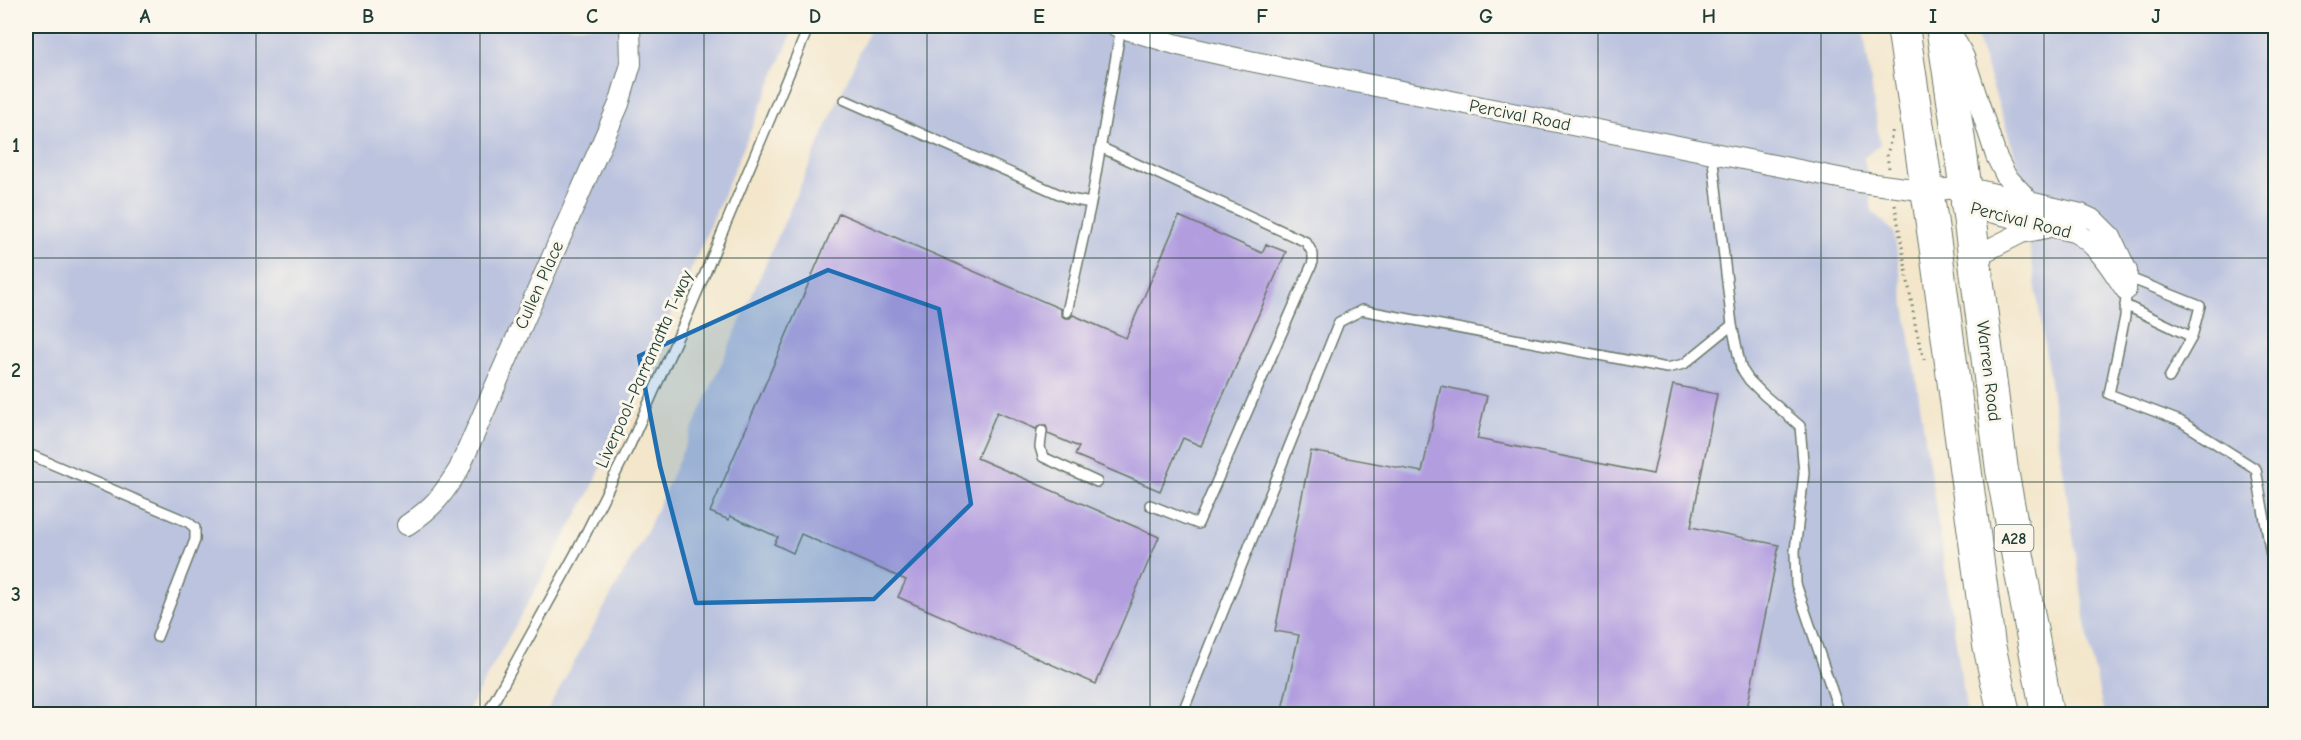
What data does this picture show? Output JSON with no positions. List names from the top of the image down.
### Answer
{
  "streets": {
    "highway": ["Warren Road", "A28"],
    "street": ["Percival Road", "Cullen Place"],
    "lane": ["Liverpool–Parramatta T-way"]
  },
  "crossings": [
    ["Percival Road", "Warren Road"]
  ],
  "grid": {
    "columns": [
      "A",
      "B",
      "C",
      "D",
      "E",
      "F",
      "G",
      "H",
      "I",
      "J"
    ],
    "rows": ["1", "2", "3"]
  }
}
